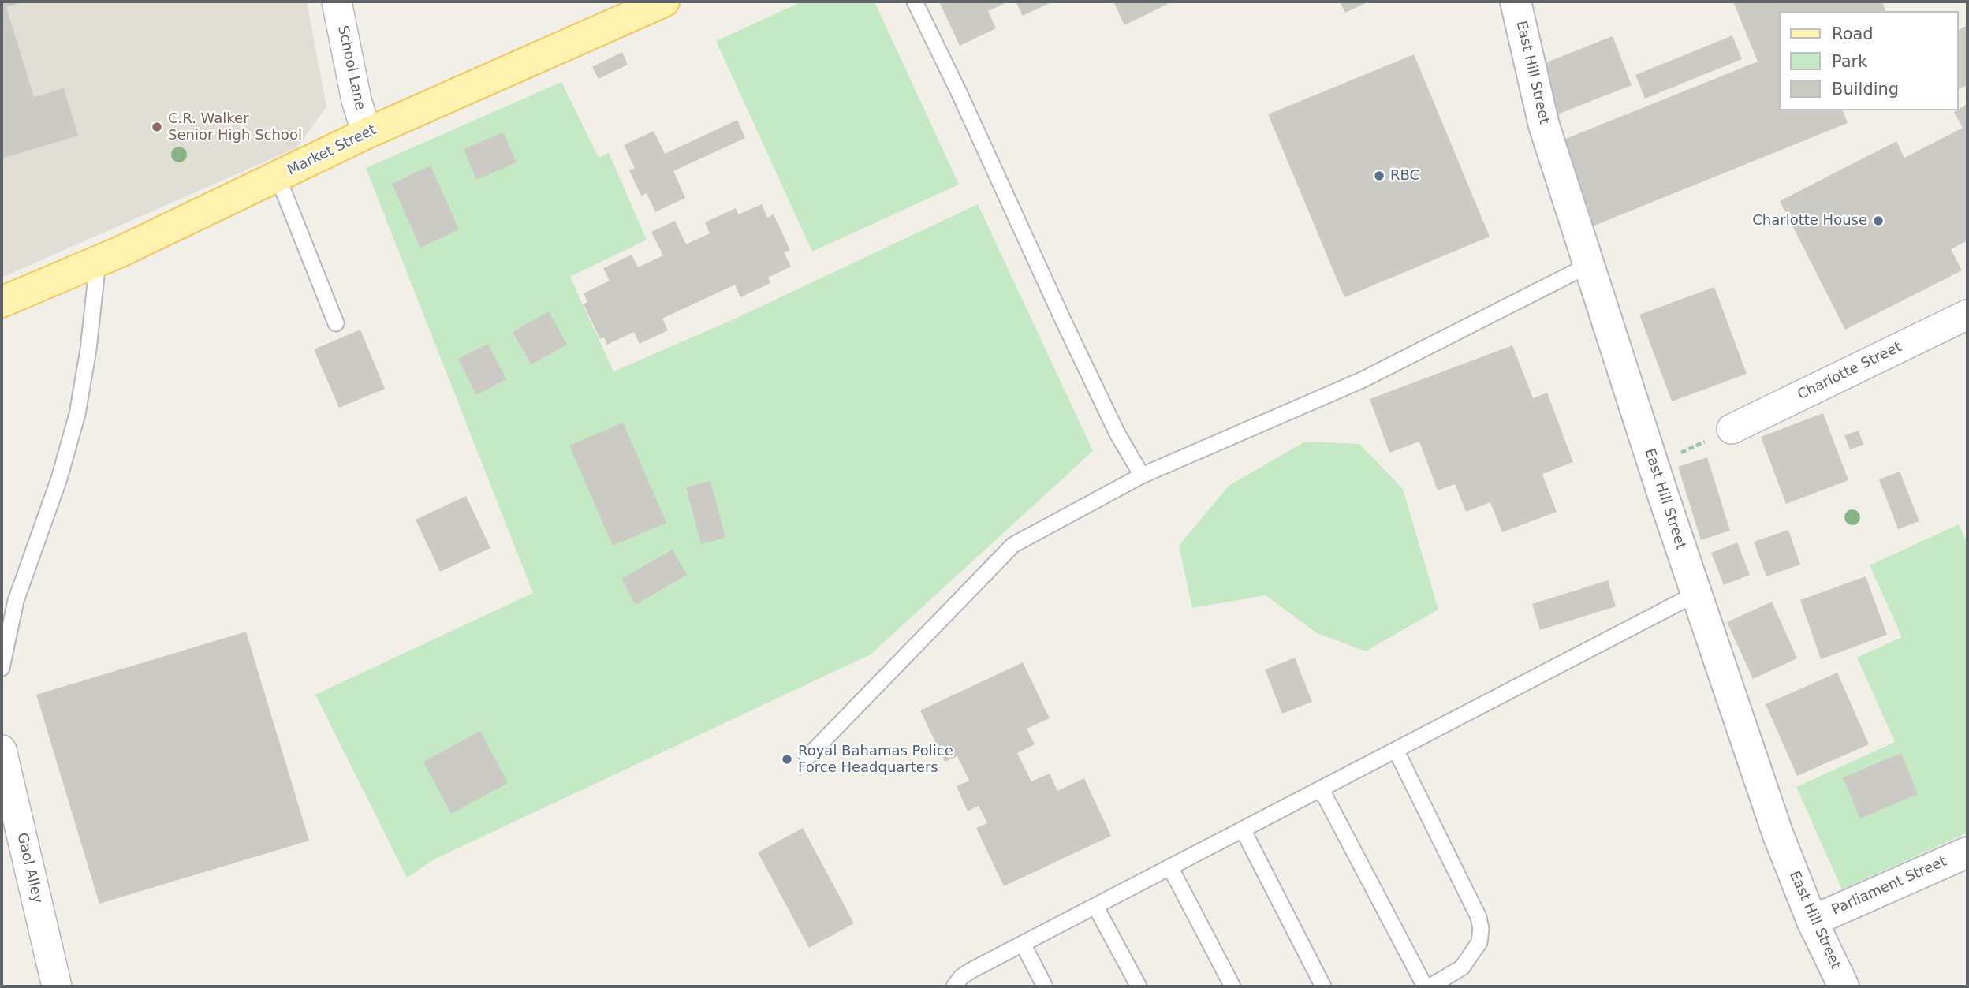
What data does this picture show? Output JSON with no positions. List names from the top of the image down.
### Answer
{
  "streets": {
    "main road": ["East Hill Street", "Market Street", "Parliament Street"],
    "street": ["School Lane", "Charlotte Street", "Gaol Alley"]
  },
  "crossings": [
    ["School Lane", "Market Street"],
    ["East Hill Street", "Parliament Street"]
  ],
  "places": [
    "C.R. Walker Senior High School",
    "RBC",
    "Charlotte House",
    "Royal Bahamas Police Force Headquarters"
  ],
  "legend": ["Road", "Park", "Building"]
}
